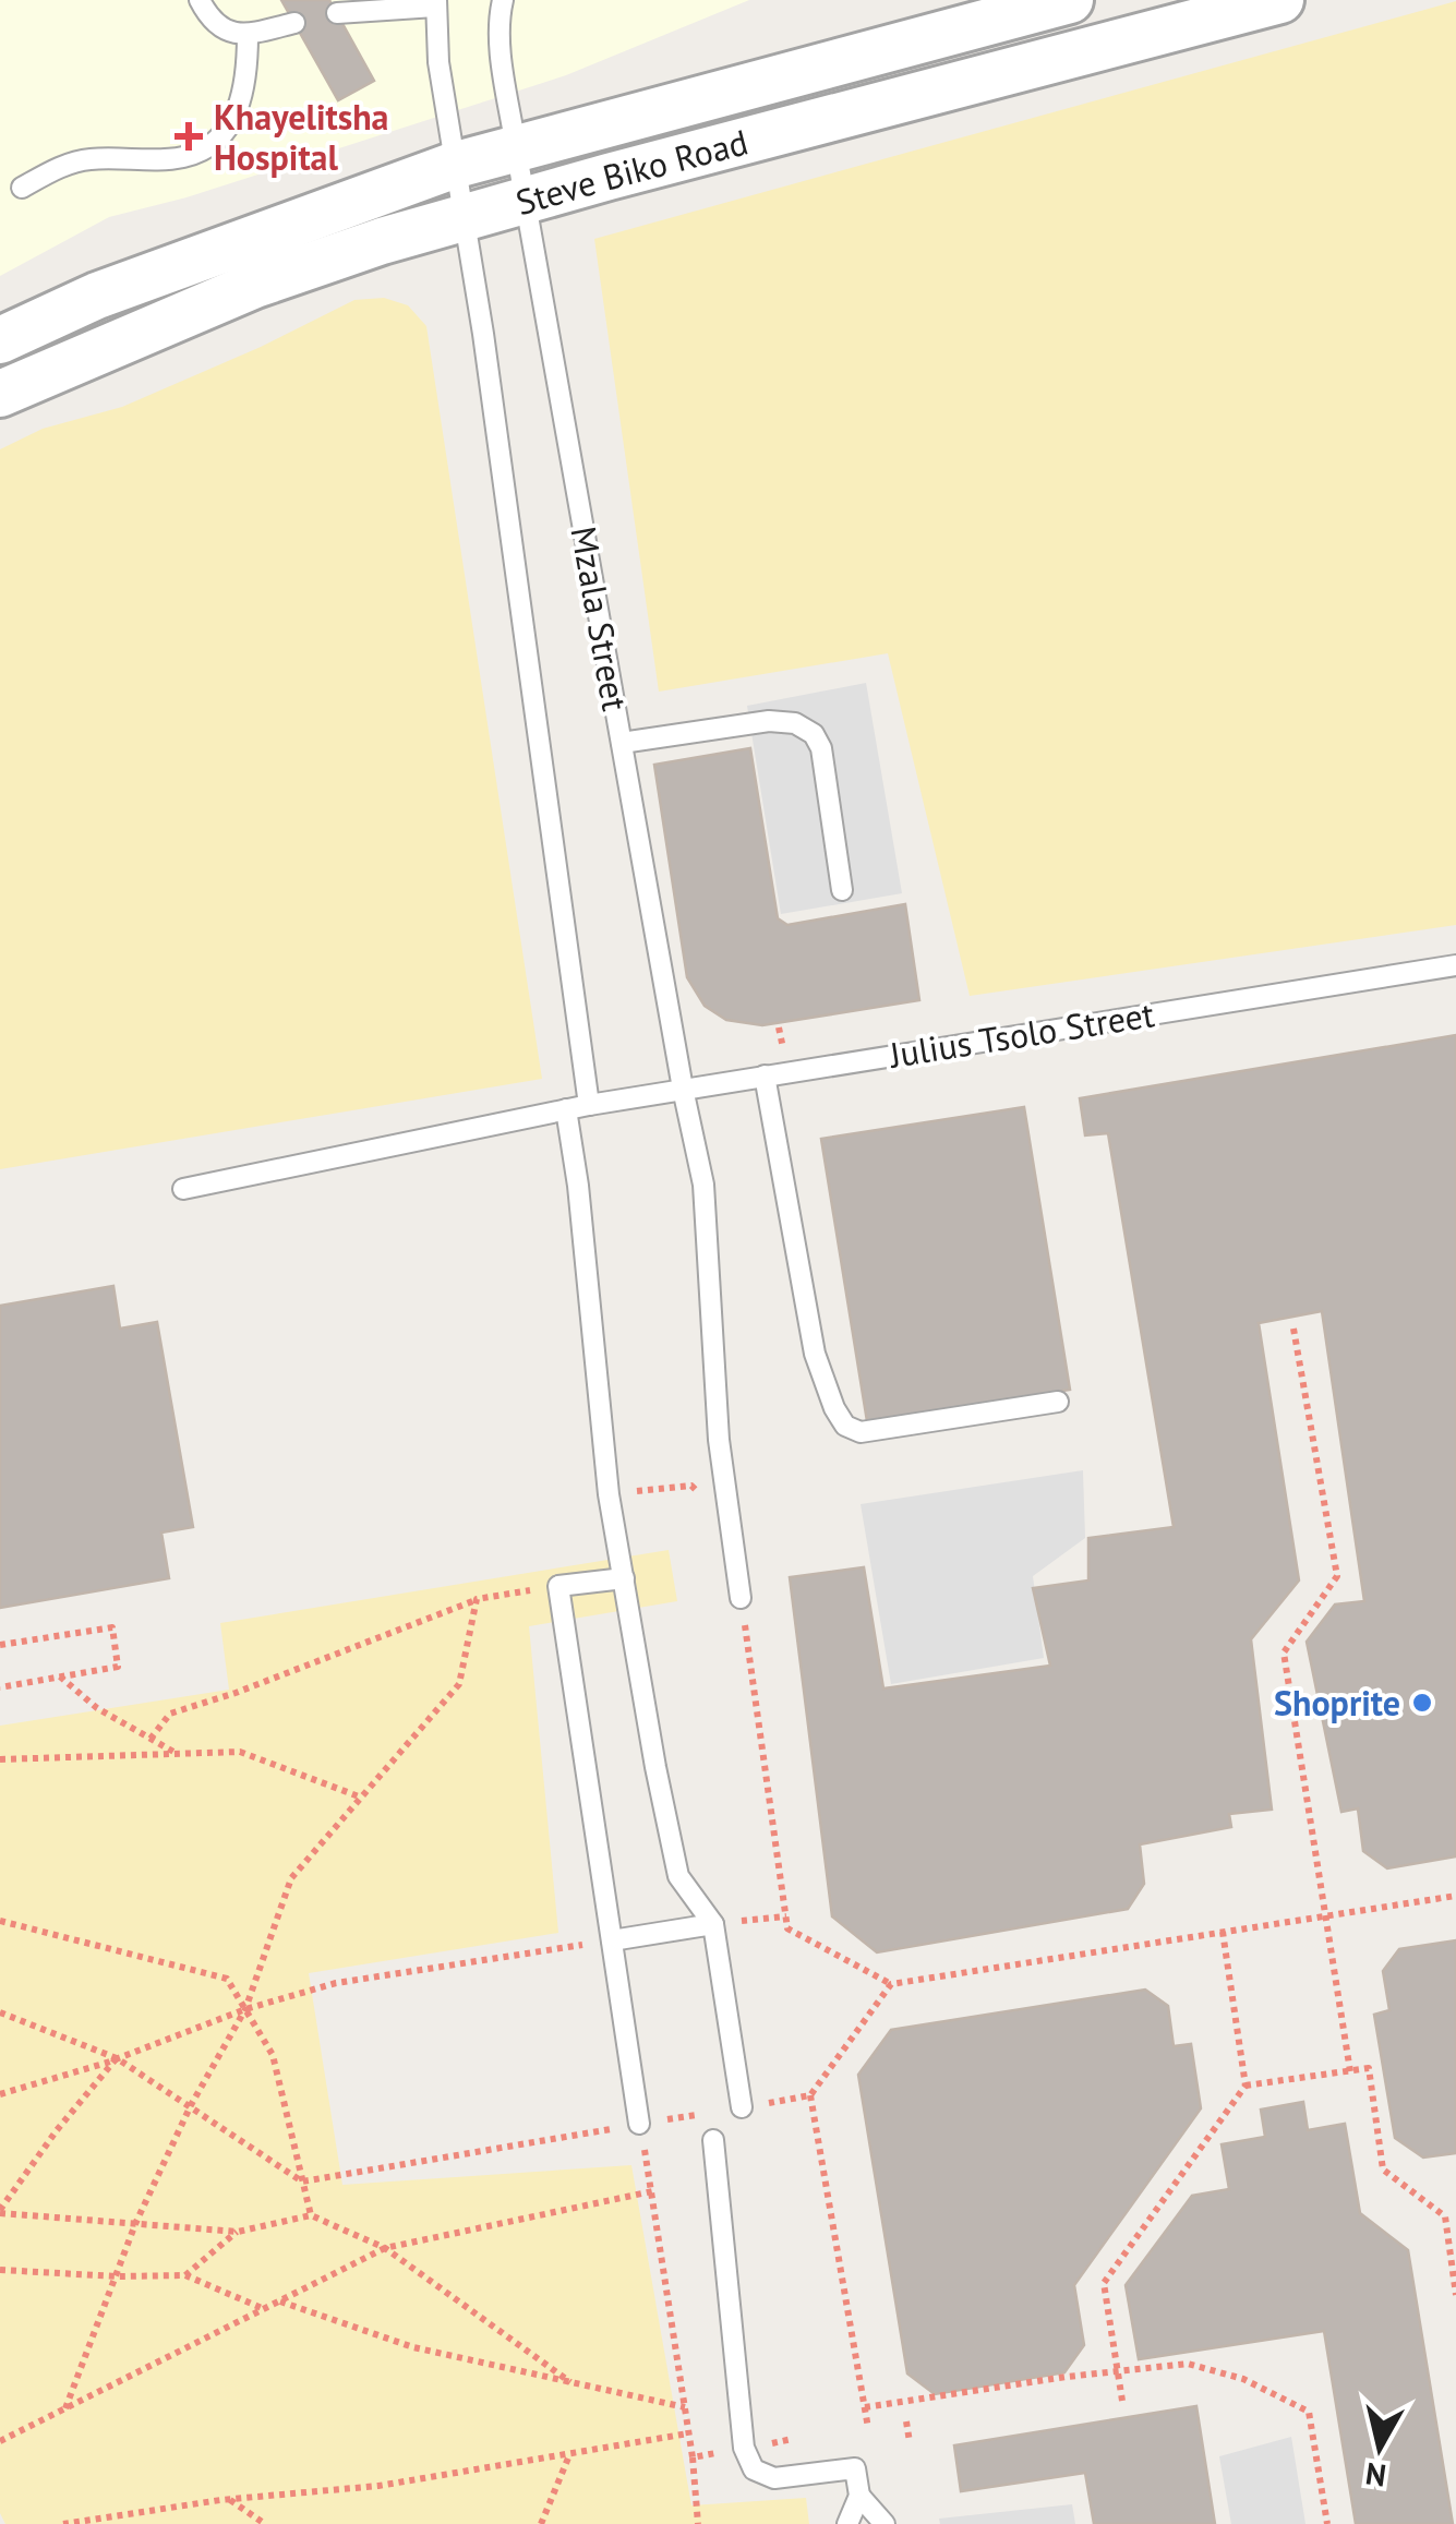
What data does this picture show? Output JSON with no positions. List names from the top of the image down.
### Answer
{
  "streets": {
    "street": ["Steve Biko Road"],
    "lane": ["Mzala Street", "Julius Tsolo Street"]
  },
  "crossings": [
    ["Steve Biko Road", "Mzala Street"],
    ["Mzala Street", "Julius Tsolo Street"]
  ],
  "places": {
    "health": ["Khayelitsha Hospital"],
    "other": ["Shoprite"]
  },
  "north": "bottom"
}
